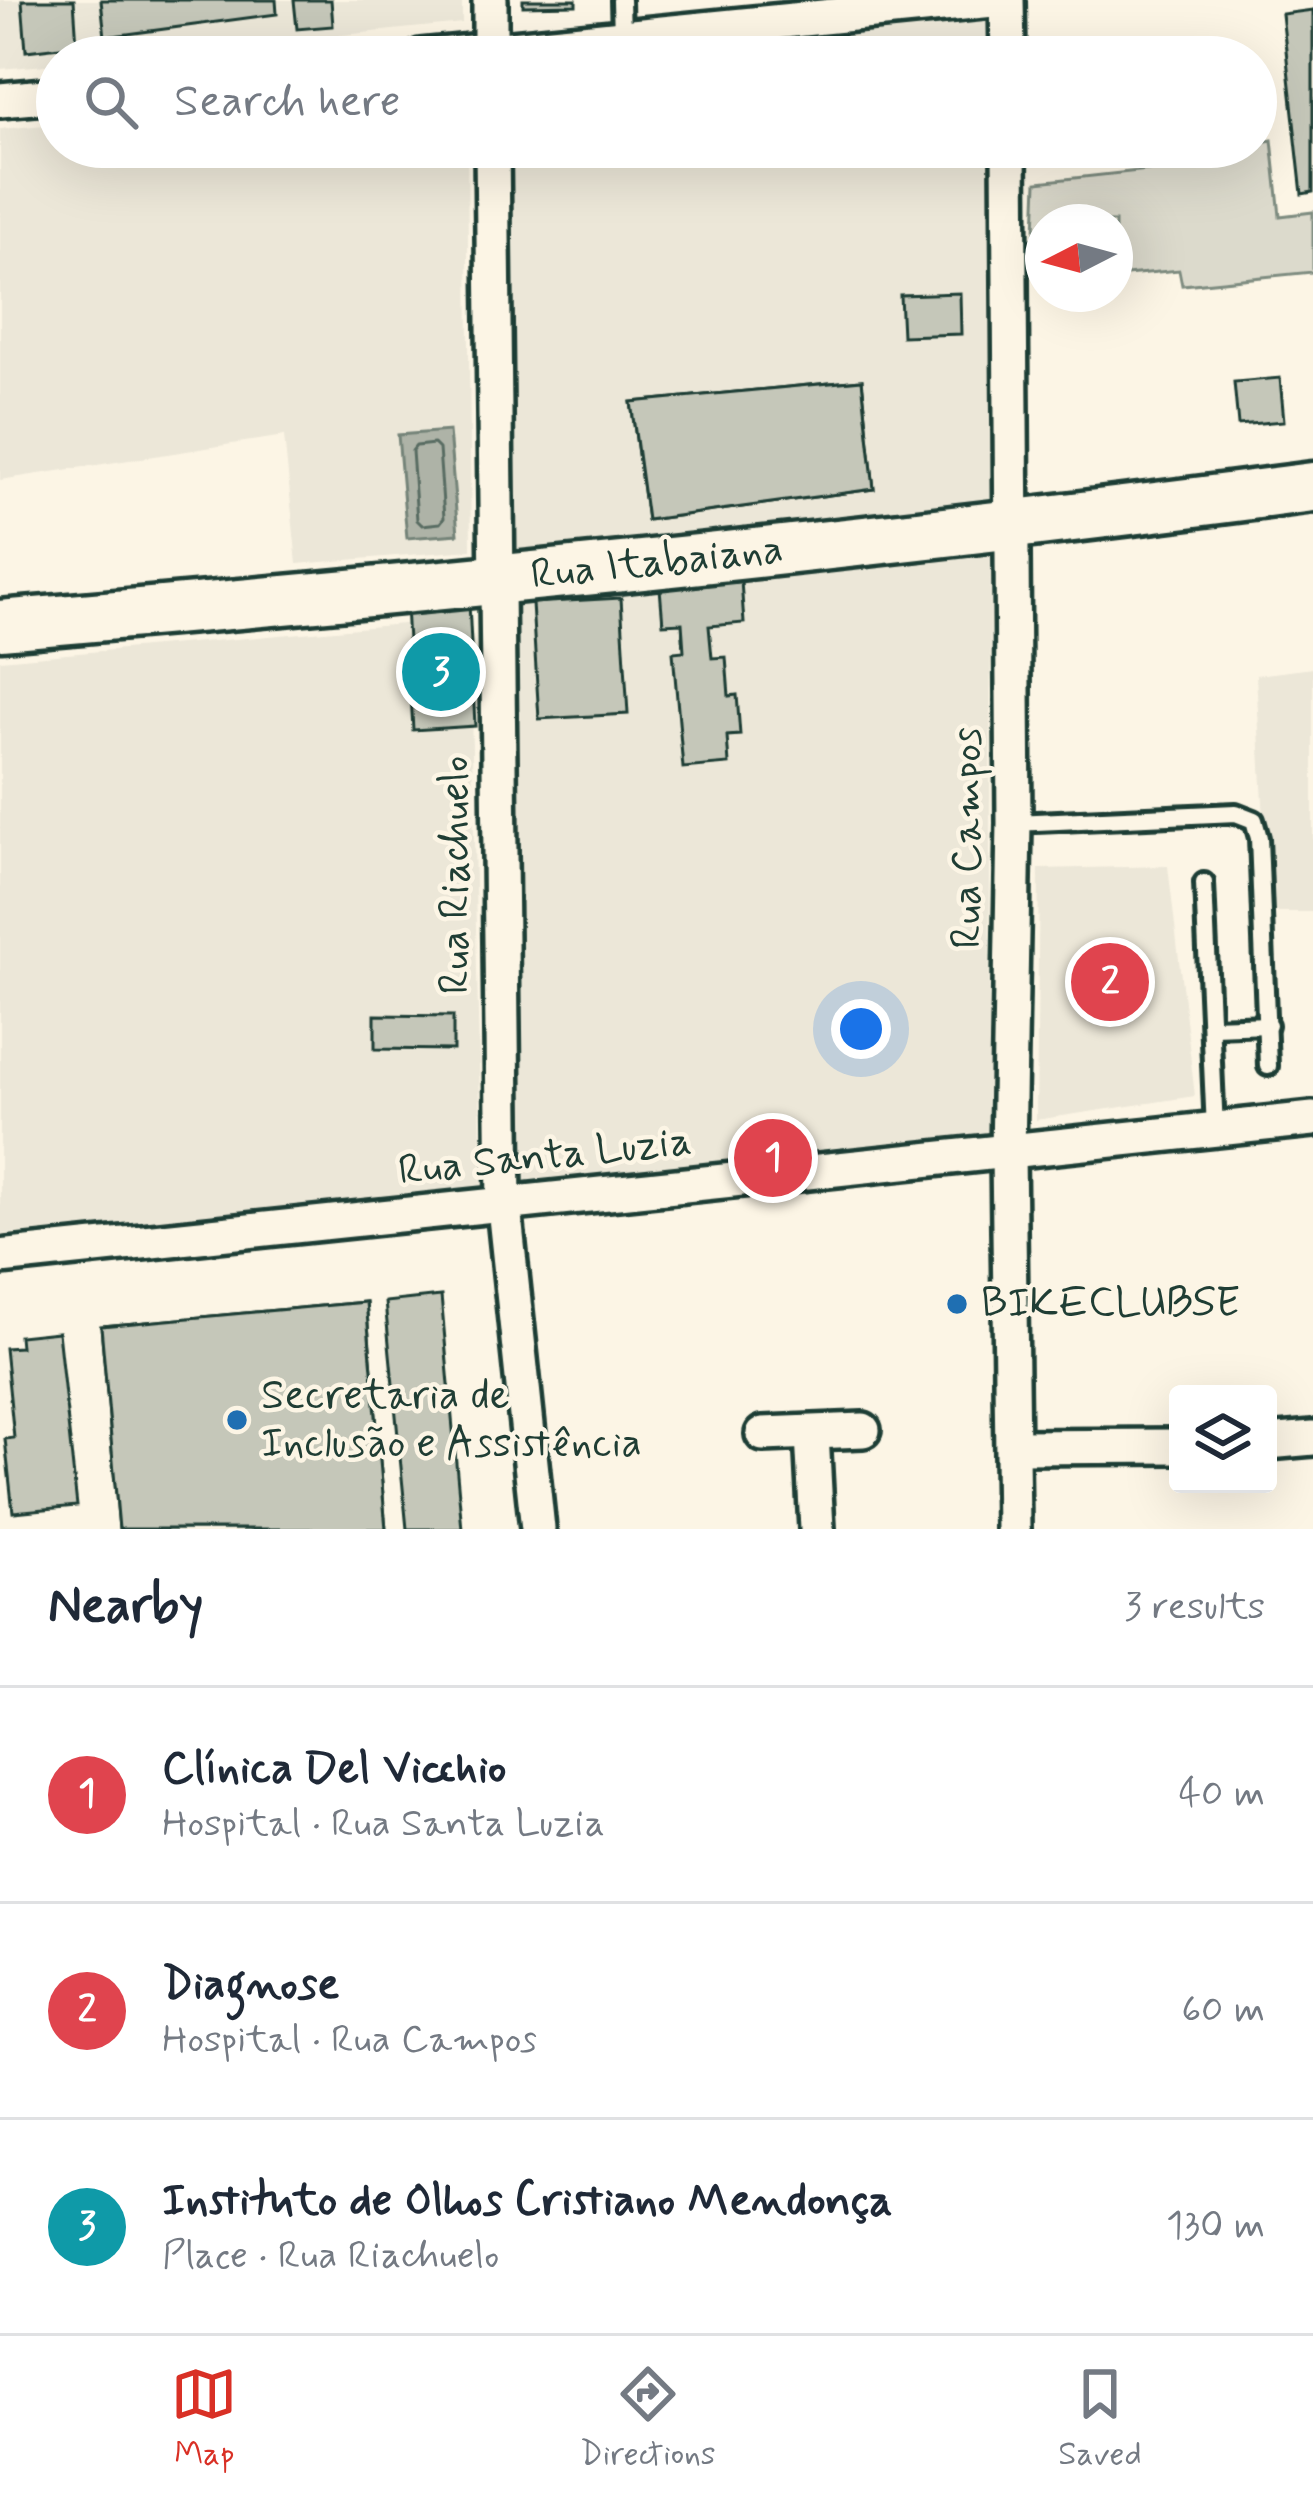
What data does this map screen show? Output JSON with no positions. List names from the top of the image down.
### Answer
{
  "streets": {
    "main road": ["Rua Itabaiana"],
    "street": ["Rua Campos", "Rua Riachuelo", "Rua Santa Luzia"]
  },
  "crossings": [
    ["Rua Itabaiana", "Rua Campos"],
    ["Rua Itabaiana", "Rua Riachuelo"],
    ["Rua Campos", "Rua Santa Luzia"],
    ["Rua Riachuelo", "Rua Santa Luzia"]
  ],
  "places": ["BIKECLUBSE", "Secretaria de Inclusão e Assistência"],
  "north": "left",
  "page": {
    "search": "Search here",
    "pins": ["3", "2", "1"],
    "heading": ["Nearby", "3 results"],
    "list": [
      {
        "mark": "1",
        "name": "Clínica Del Vicchio",
        "note": "Hospital · Rua Santa Luzia",
        "value": "40 m"
      },
      {
        "mark": "2",
        "name": "Diagnose",
        "note": "Hospital · Rua Campos",
        "value": "60 m"
      },
      {
        "mark": "3",
        "name": "Instituto de Olhos Cristiano Mendonça",
        "note": "Place · Rua Riachuelo",
        "value": "130 m"
      }
    ],
    "nav": ["Map", "Directions", "Saved"]
  }
}
